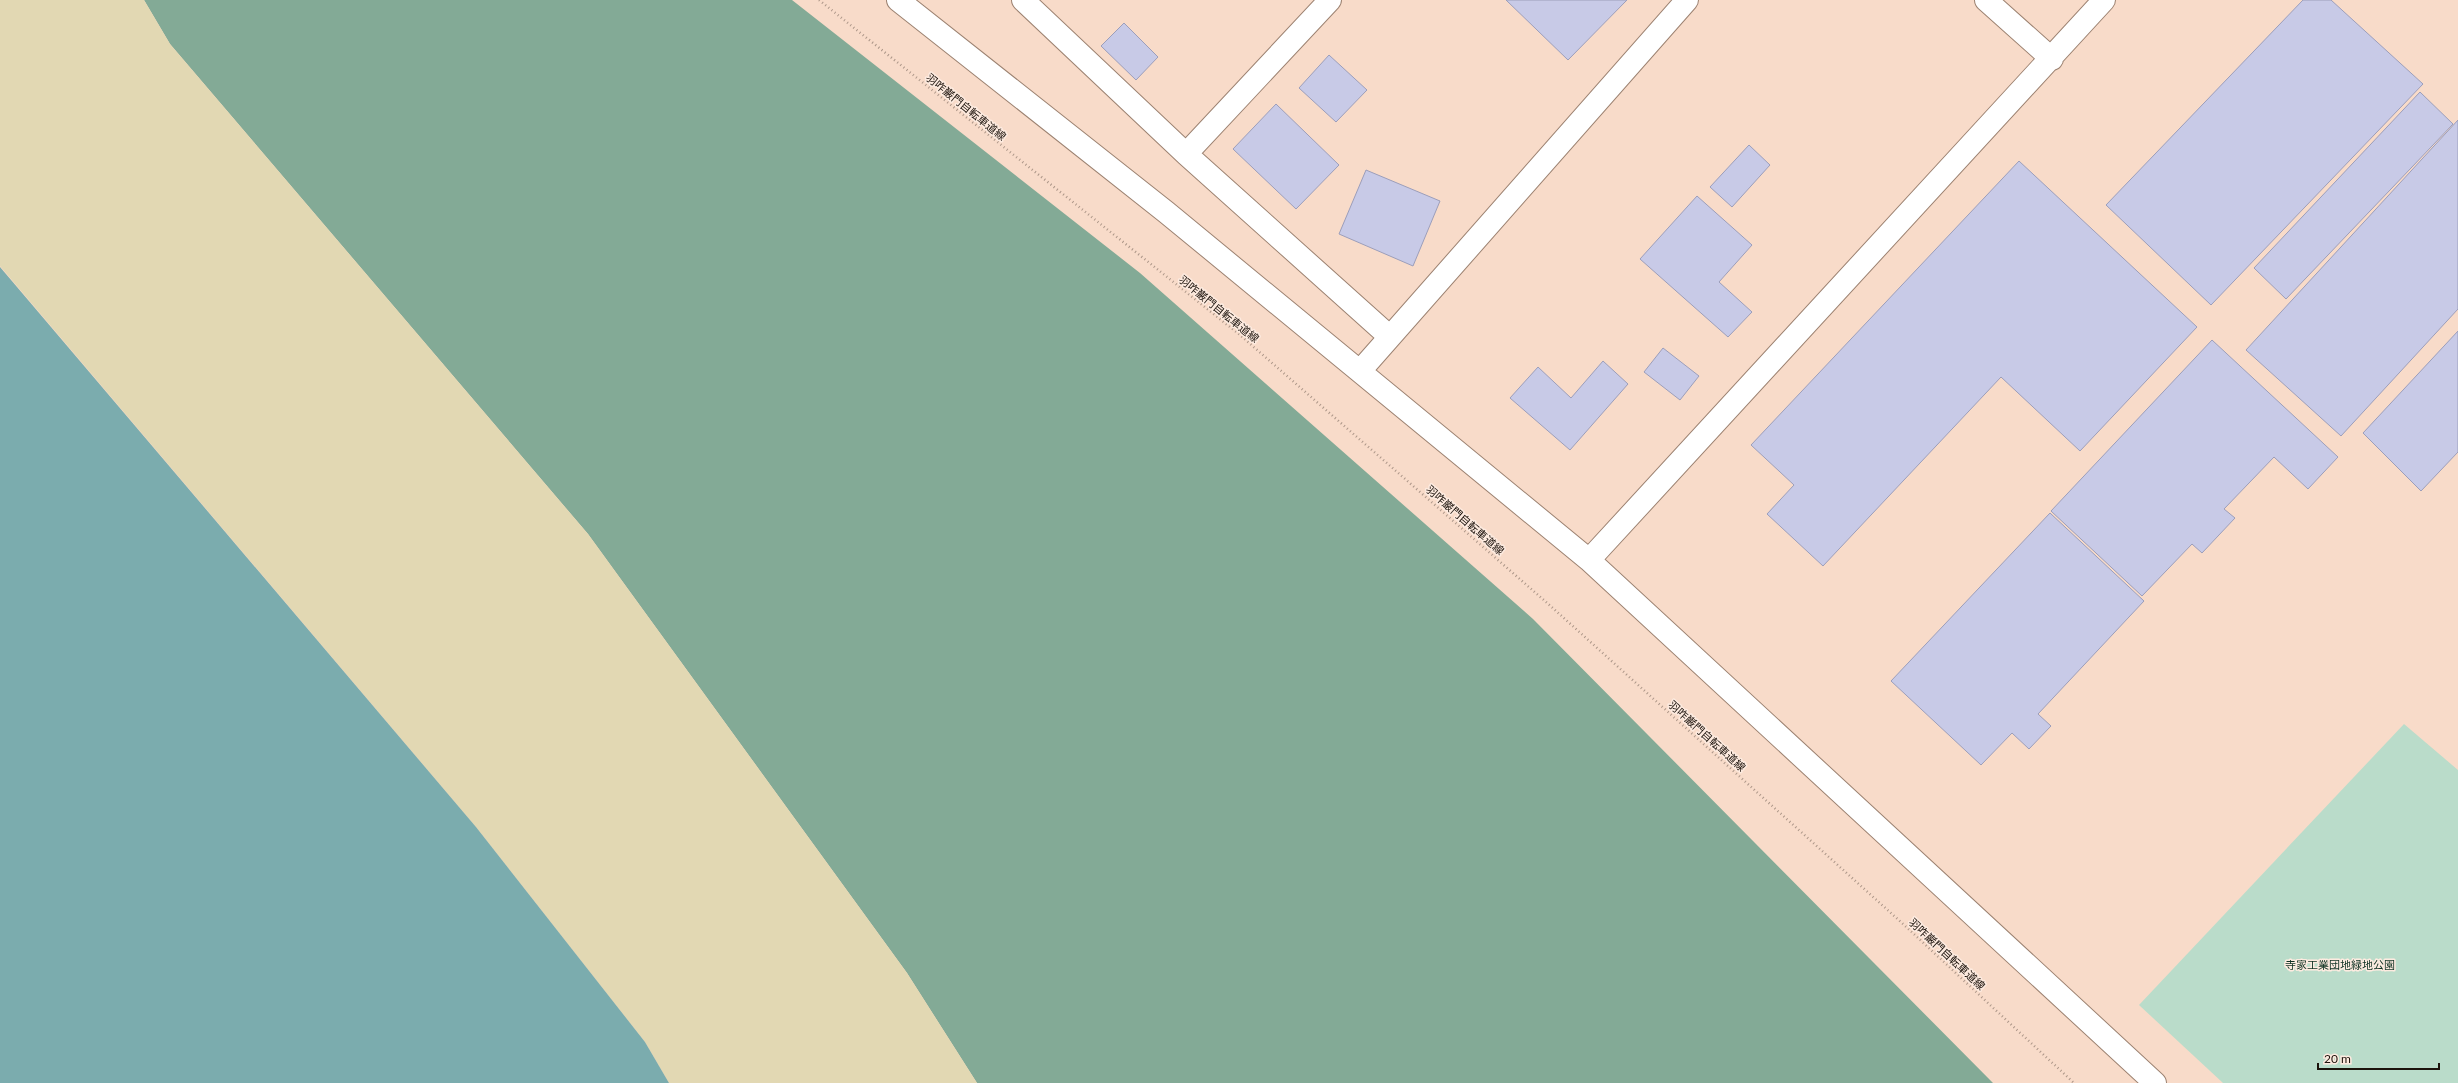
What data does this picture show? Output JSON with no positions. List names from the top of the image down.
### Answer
{
  "streets": {
    "path": ["羽咋巌門自転車道線"]
  },
  "parks": ["寺家工業団地緑地公園"],
  "scale_bar": "20 m"
}
